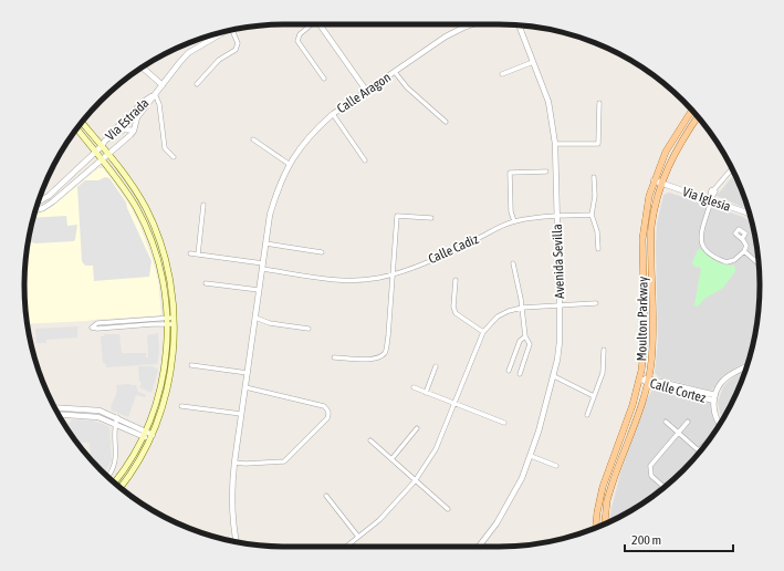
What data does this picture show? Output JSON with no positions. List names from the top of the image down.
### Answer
{
  "streets": {
    "main road": ["Moulton Parkway"],
    "street": [
      "Calle Aragon",
      "Via Estrada",
      "Via Iglesia",
      "Calle Cadiz",
      "Avenida Sevilla",
      "Calle Cortez"
    ]
  },
  "crossings": [
    ["Calle Aragon", "Calle Cadiz"],
    ["Via Iglesia", "Moulton Parkway"],
    ["Calle Cadiz", "Avenida Sevilla"],
    ["Moulton Parkway", "Calle Cortez"]
  ],
  "scale_bar": "200 m"
}
